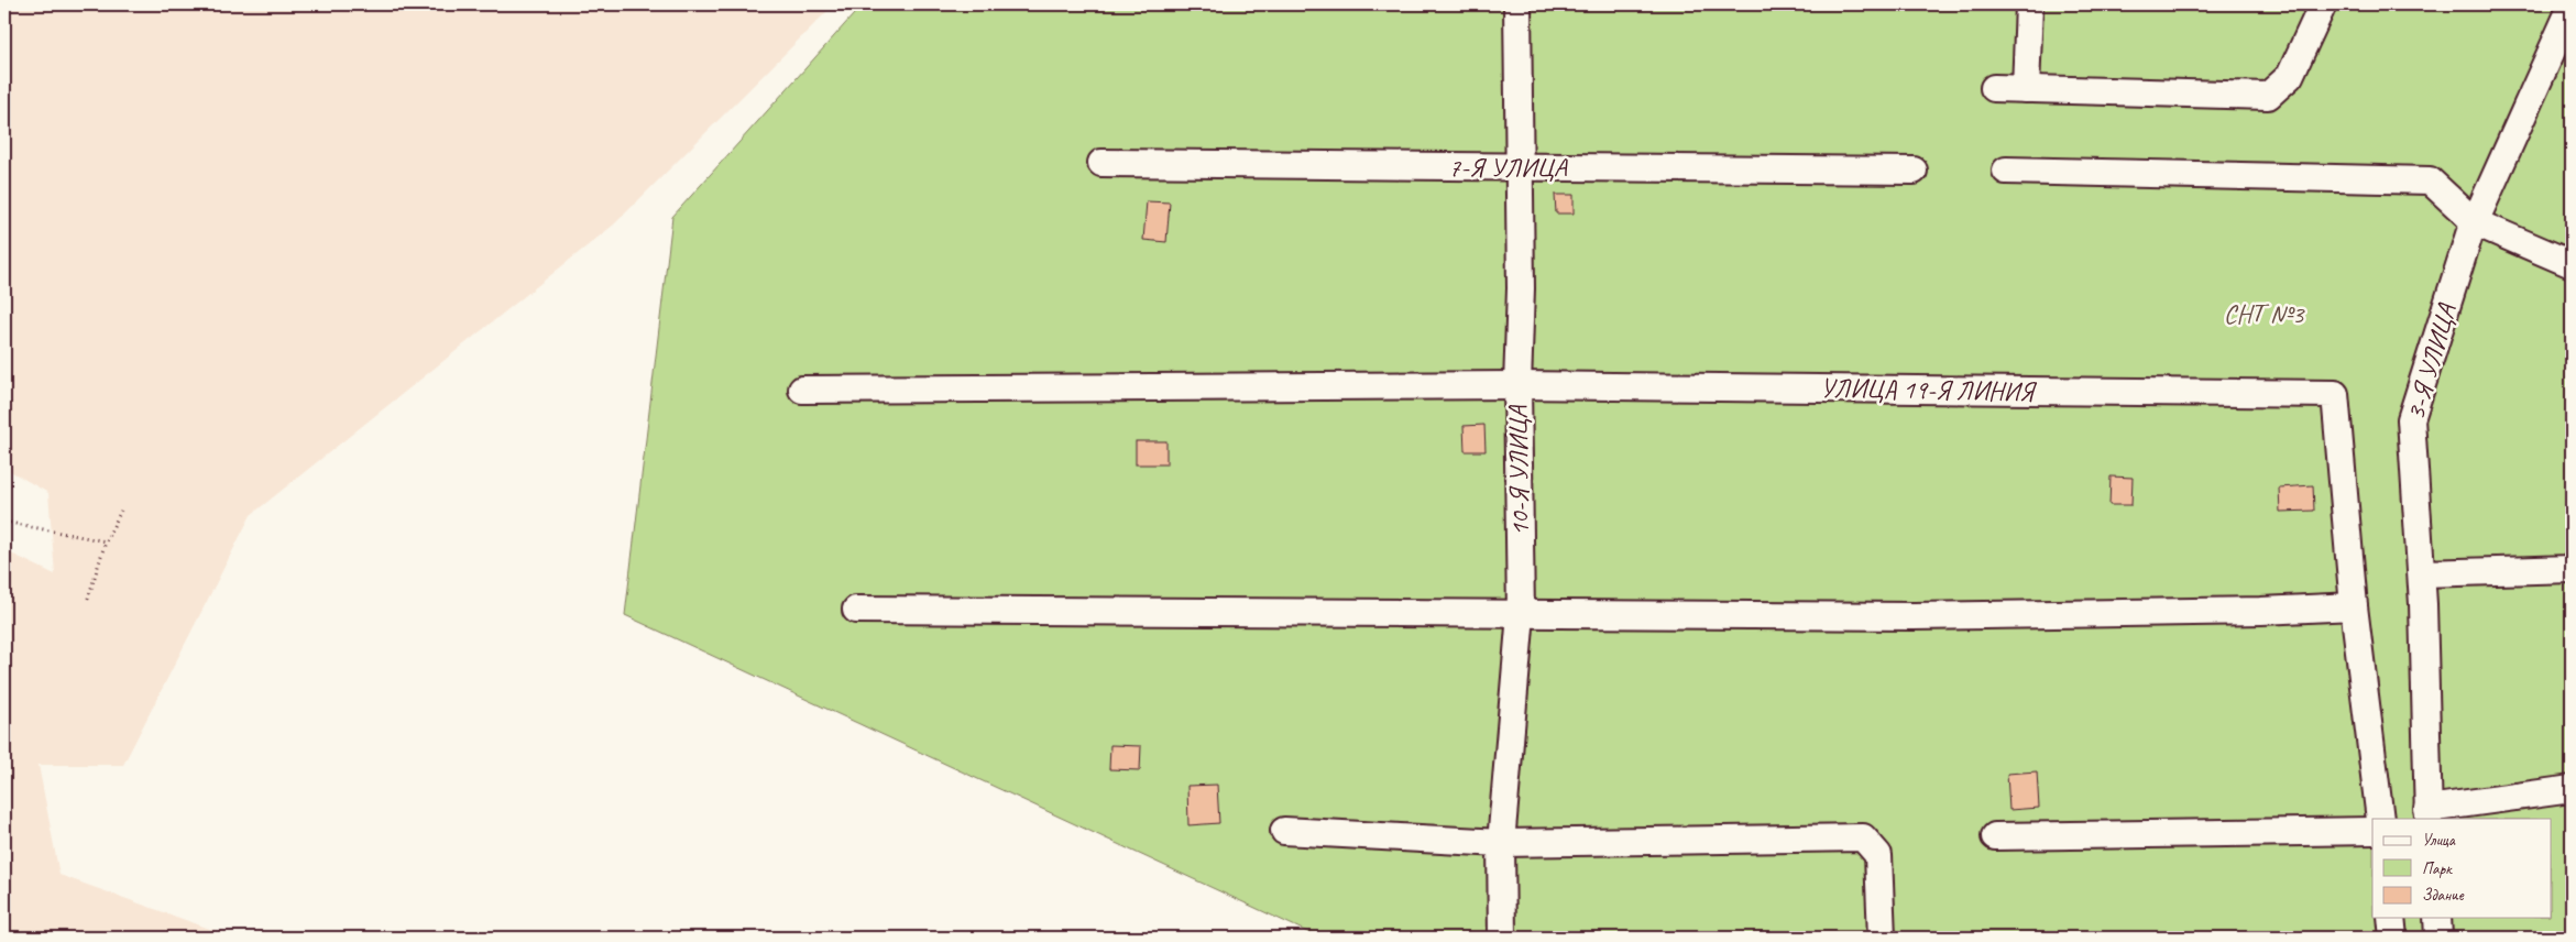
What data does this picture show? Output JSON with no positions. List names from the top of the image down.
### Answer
{
  "streets": {
    "street": [
      "7-Я УЛИЦА",
      "3-Я УЛИЦА",
      "УЛИЦА 19-Я ЛИНИЯ",
      "10-Я УЛИЦА"
    ]
  },
  "crossings": [
    ["7-Я УЛИЦА", "10-Я УЛИЦА"],
    ["УЛИЦА 19-Я ЛИНИЯ", "10-Я УЛИЦА"]
  ],
  "parks": ["СНТ №3"],
  "legend": ["Улица", "Парк", "Здание"]
}
